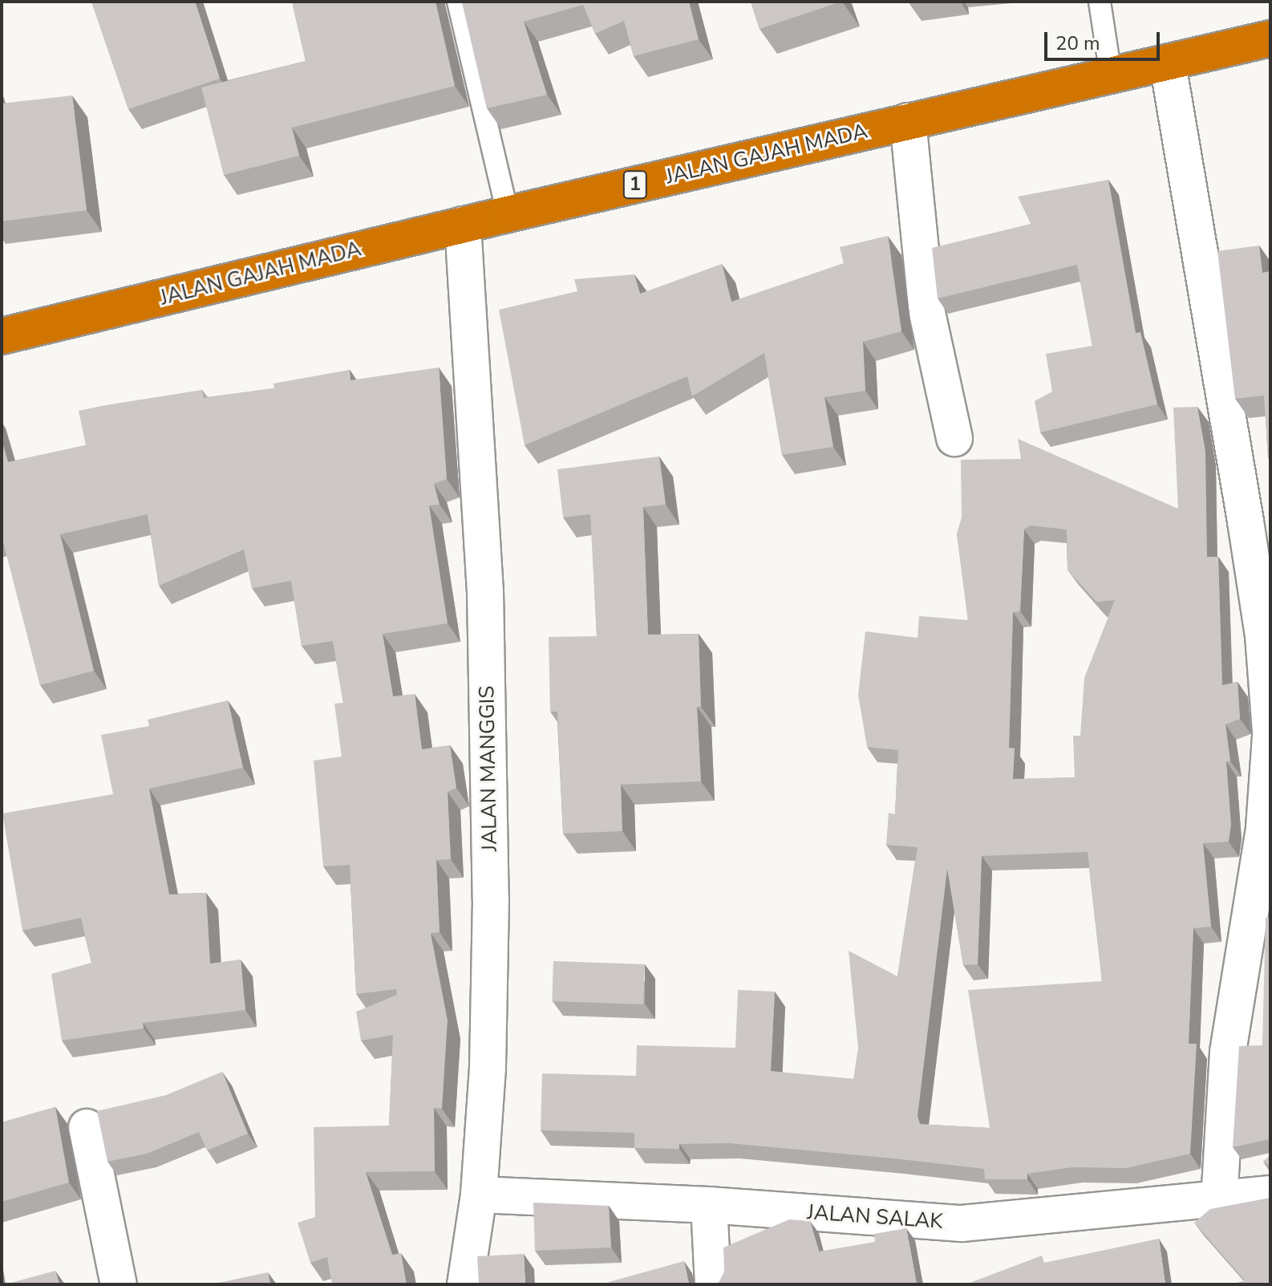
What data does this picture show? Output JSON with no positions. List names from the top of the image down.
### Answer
{
  "streets": {
    "highway": ["JALAN GAJAH MADA", "1"],
    "street": ["JALAN MANGGIS", "JALAN SALAK"]
  },
  "crossings": [
    ["JALAN GAJAH MADA", "JALAN MANGGIS"],
    ["JALAN MANGGIS", "JALAN SALAK"]
  ],
  "scale_bar": "20 m"
}
